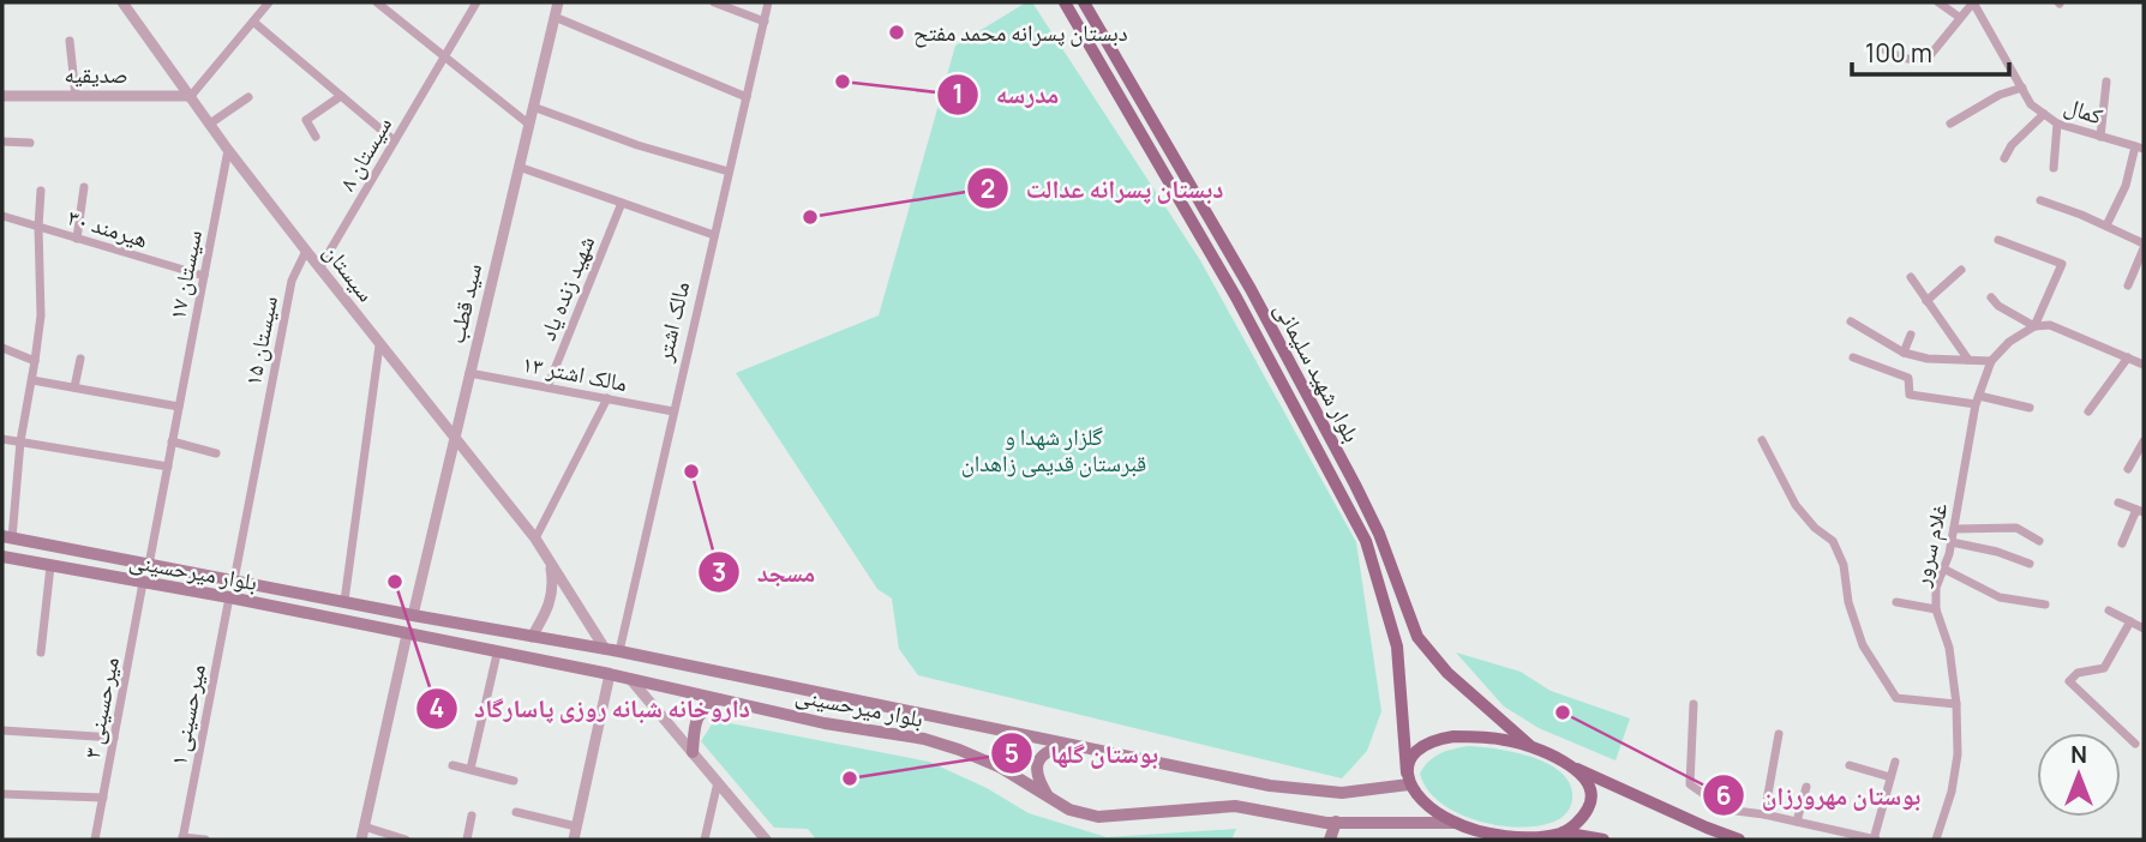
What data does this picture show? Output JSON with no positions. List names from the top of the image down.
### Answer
{
  "streets": {
    "main road": ["بلوار شهید سلیمانی", "بلوار میرحسینی"],
    "street": [
      "صدیقیه",
      "کمال",
      "سیستان ۸",
      "هیرمند ۳۰",
      "سیستان",
      "سیستان ۱۷",
      "شهید زنده یاد",
      "سید قطب",
      "مالک اشتر",
      "سیستان ۱۵",
      "مالک اشتر ۱۳",
      "غلام سرور",
      "میرحسینی ۳",
      "میرحسینی ۱"
    ]
  },
  "crossings": [
    ["صدیقیه", "سیستان"],
    ["سیستان ۸", "سیستان"],
    ["هیرمند ۳۰", "سیستان ۱۷"],
    ["سیستان", "سیستان ۱۷"],
    ["سیستان", "سید قطب"],
    ["سیستان", "مالک اشتر"],
    ["سیستان", "سیستان ۱۵"],
    ["سیستان", "بلوار میرحسینی"],
    ["سیستان ۱۷", "بلوار میرحسینی"],
    ["شهید زنده یاد", "مالک اشتر ۱۳"],
    ["سید قطب", "مالک اشتر ۱۳"],
    ["سید قطب", "بلوار میرحسینی"],
    ["مالک اشتر", "مالک اشتر ۱۳"],
    ["مالک اشتر", "بلوار میرحسینی"],
    ["سیستان ۱۵", "بلوار میرحسینی"],
    ["بلوار شهید سلیمانی", "بلوار میرحسینی"],
    ["بلوار میرحسینی", "میرحسینی ۳"],
    ["بلوار میرحسینی", "میرحسینی ۱"]
  ],
  "parks": ["گلزار شهدا و قبرستان قدیمی زاهدان"],
  "places": [
    "دبستان پسرانه محمد مفتح",
    "مدرسه",
    "دبستان پسرانه عدالت",
    "مسجد",
    "داروخانه شبانه روزی پاسارگاد",
    "بوستان مهرورزان",
    "بوستان گلها"
  ],
  "scale_bar": "100 m",
  "north": "top"
}
